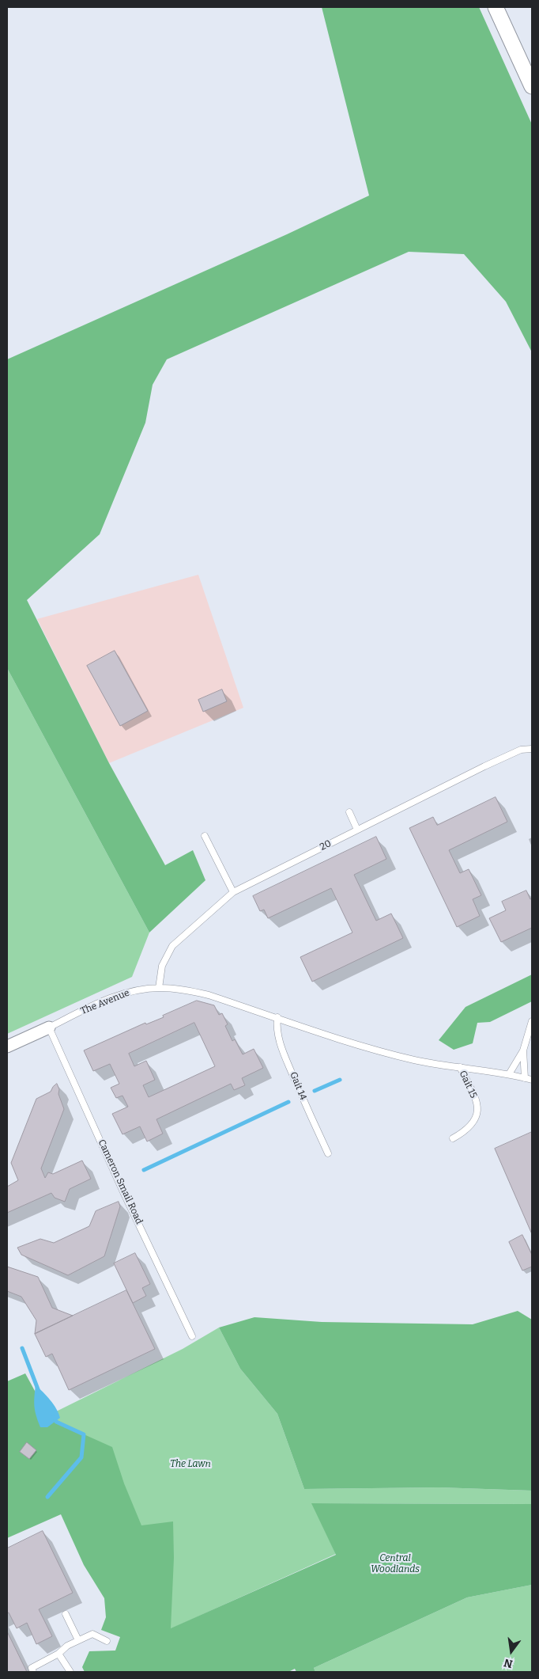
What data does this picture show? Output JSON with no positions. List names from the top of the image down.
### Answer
{
  "streets": {
    "street": ["The Avenue"],
    "lane": [
      "20",
      "Gait 15",
      "Gait 14",
      "Cameron Smail Road"
    ]
  },
  "crossings": [
    ["20", "The Avenue"],
    ["The Avenue", "Gait 14"],
    ["The Avenue", "Cameron Smail Road"]
  ],
  "parks": ["The Lawn", "Central Woodlands"],
  "north": "bottom"
}
